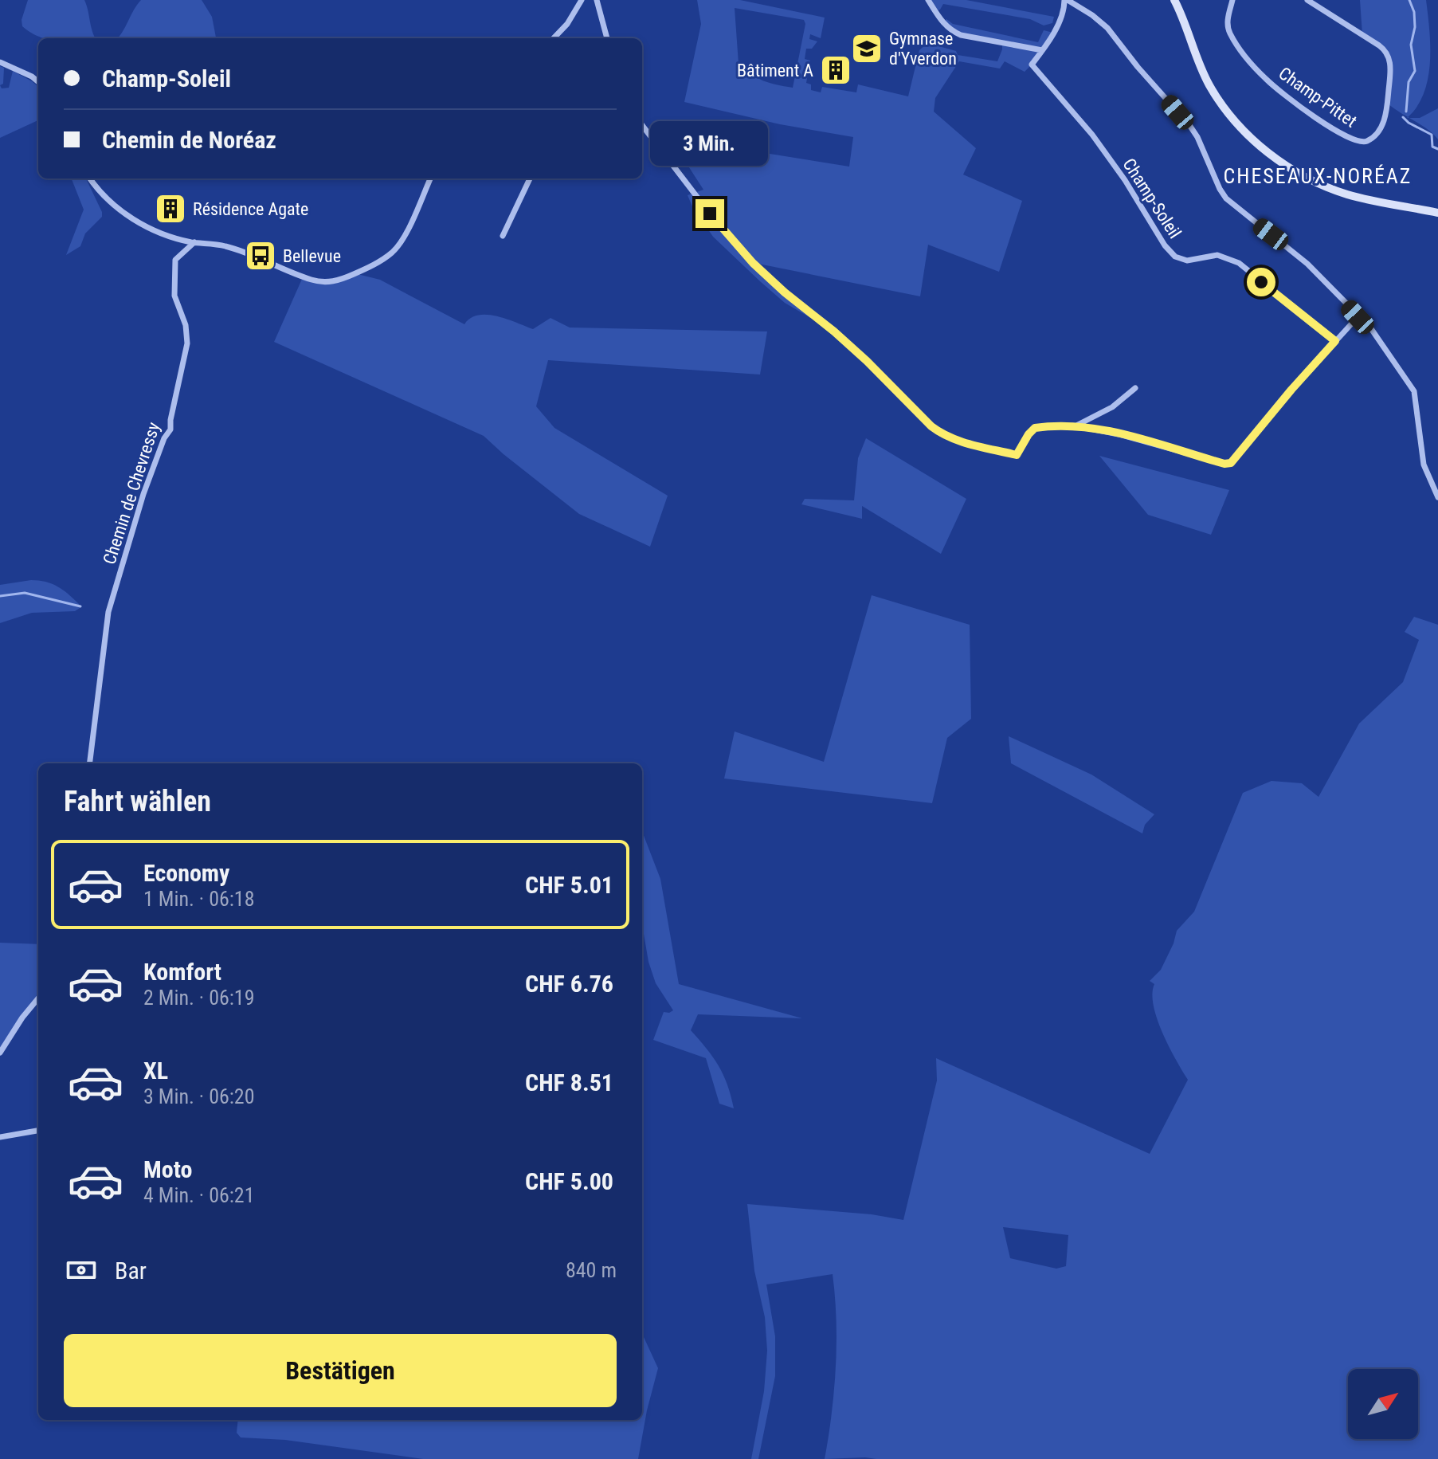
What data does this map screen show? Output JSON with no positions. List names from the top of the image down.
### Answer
{
  "streets": {
    "street": ["Champ-Pittet", "Champ-Soleil", "Chemin de Chevressy"]
  },
  "districts": ["CHESEAUX-NORÉAZ"],
  "places": {
    "school or university": ["Gymnase d'Yverdon"],
    "building": ["Bâtiment A", "Résidence Agate"],
    "bus stop": ["Bellevue"]
  },
  "north": "top right",
  "page": {
    "banner": ["Champ-Soleil", "Chemin de Noréaz"],
    "bubble": "3 Min.",
    "heading": "Fahrt wählen",
    "list": [
      {
        "name": "Economy",
        "note": "1 Min. · 06:18",
        "value": "CHF 5.01"
      },
      {
        "name": "Komfort",
        "note": "2 Min. · 06:19",
        "value": "CHF 6.76"
      },
      {
        "name": "XL",
        "note": "3 Min. · 06:20",
        "value": "CHF 8.51"
      },
      {
        "name": "Moto",
        "note": "4 Min. · 06:21",
        "value": "CHF 5.00"
      }
    ],
    "pay": ["Bar", "840 m"],
    "buttons": "Bestätigen"
  }
}
